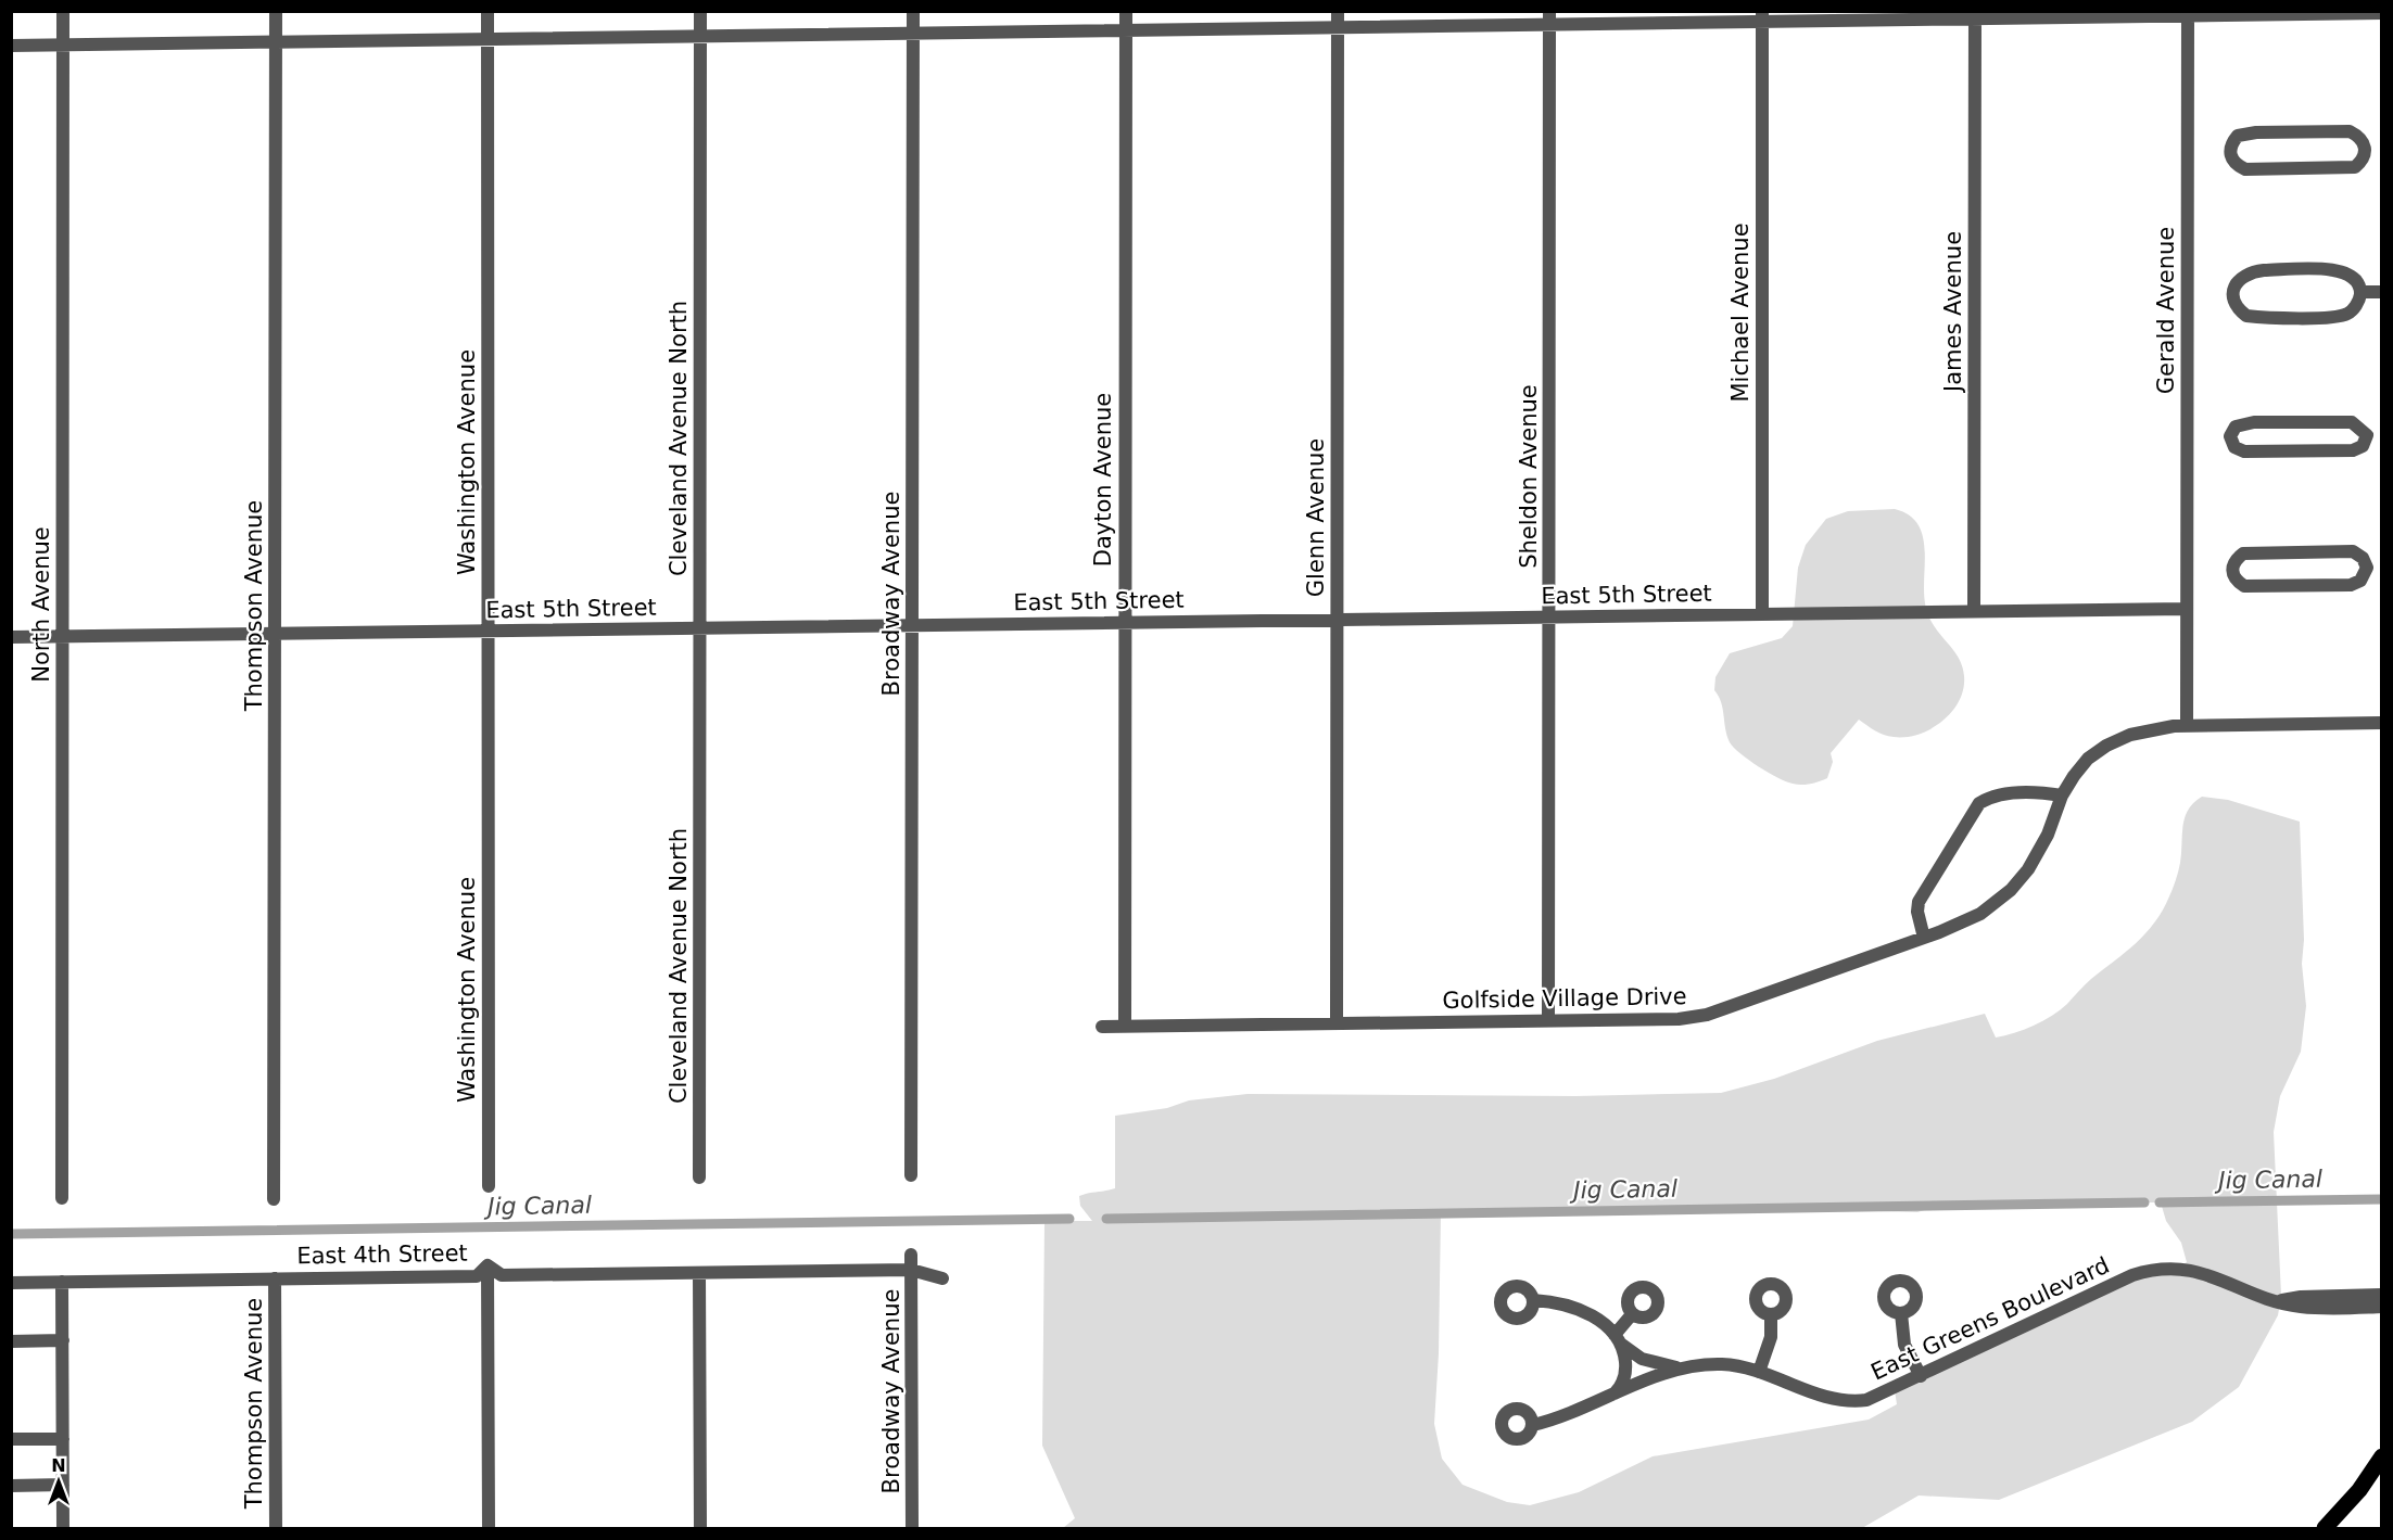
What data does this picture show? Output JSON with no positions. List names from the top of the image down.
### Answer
{
  "streets": {
    "street": [
      "Gerald Avenue",
      "James Avenue",
      "Michael Avenue",
      "Cleveland Avenue North",
      "Washington Avenue",
      "Sheldon Avenue",
      "Dayton Avenue",
      "Glenn Avenue",
      "Broadway Avenue",
      "East 5th Street",
      "North Avenue",
      "Thompson Avenue",
      "Golfside Village Drive",
      "East 4th Street",
      "East Greens Boulevard"
    ]
  },
  "crossings": [
    ["Gerald Avenue", "East 5th Street"],
    ["Gerald Avenue", "Golfside Village Drive"],
    ["James Avenue", "East 5th Street"],
    ["Michael Avenue", "East 5th Street"],
    ["Cleveland Avenue North", "East 5th Street"],
    ["Washington Avenue", "East 5th Street"],
    ["Sheldon Avenue", "East 5th Street"],
    ["Sheldon Avenue", "Golfside Village Drive"],
    ["Dayton Avenue", "East 5th Street"],
    ["Dayton Avenue", "Golfside Village Drive"],
    ["Glenn Avenue", "East 5th Street"],
    ["Glenn Avenue", "Golfside Village Drive"],
    ["Broadway Avenue", "East 5th Street"],
    ["Broadway Avenue", "East 4th Street"],
    ["East 5th Street", "North Avenue"],
    ["East 5th Street", "Thompson Avenue"],
    ["Thompson Avenue", "East 4th Street"]
  ],
  "water": ["Jig Canal"],
  "north": "top"
}
